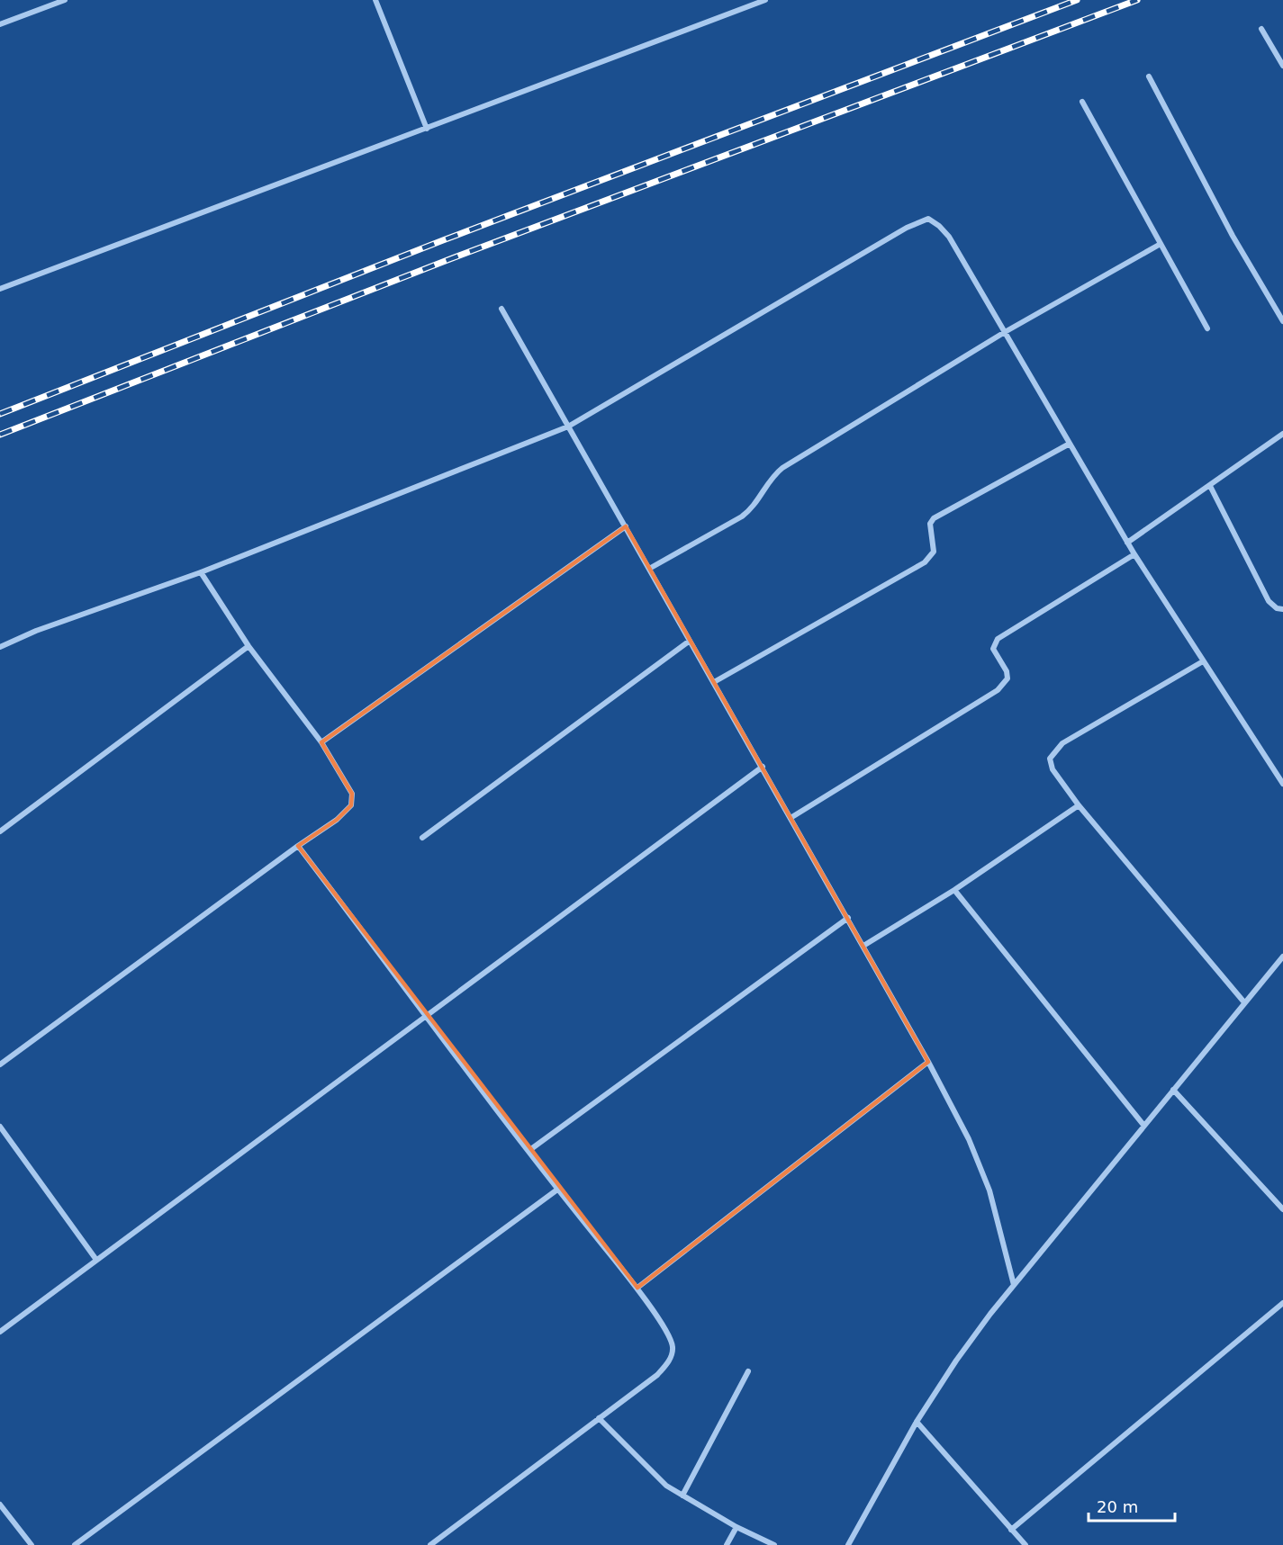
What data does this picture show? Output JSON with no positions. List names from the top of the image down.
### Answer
{
  "scale_bar": "20 m"
}
